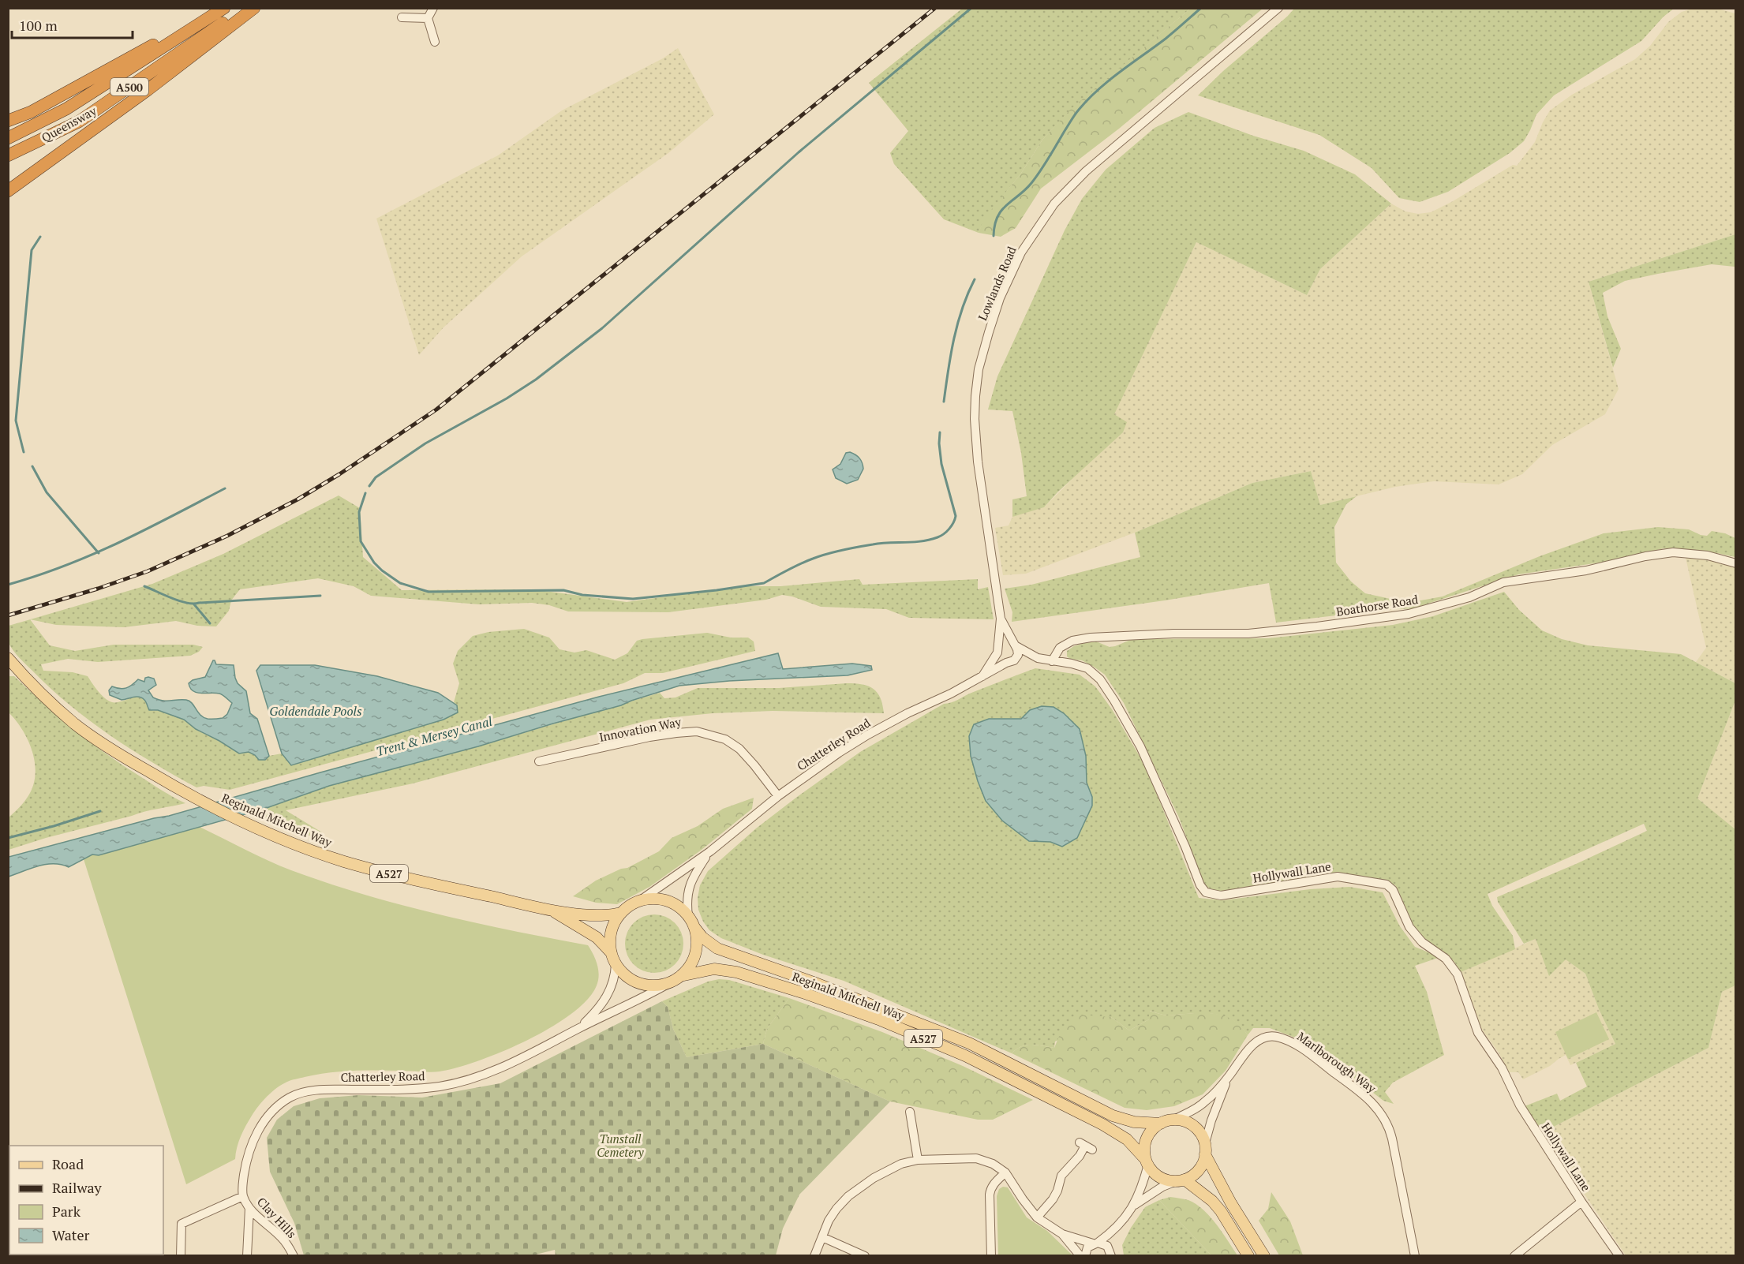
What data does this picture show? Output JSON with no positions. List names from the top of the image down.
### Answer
{
  "streets": {
    "highway": ["A500", "Queensway"],
    "main road": ["Reginald Mitchell Way", "A527"],
    "street": [
      "Lowlands Road",
      "Boathorse Road",
      "Innovation Way",
      "Chatterley Road",
      "Hollywall Lane",
      "Marlborough Way",
      "Clay Hills"
    ]
  },
  "crossings": [
    ["Lowlands Road", "Chatterley Road"],
    ["Lowlands Road", "Hollywall Lane"],
    ["Boathorse Road", "Hollywall Lane"],
    ["Innovation Way", "Chatterley Road"],
    ["Chatterley Road", "Reginald Mitchell Way"],
    ["Chatterley Road", "Hollywall Lane"],
    ["Chatterley Road", "A527"],
    ["Chatterley Road", "Clay Hills"],
    ["Reginald Mitchell Way", "A527"],
    ["Reginald Mitchell Way", "Marlborough Way"]
  ],
  "water": ["Goldendale Pools", "Trent & Mersey Canal"],
  "parks": ["Tunstall Cemetery"],
  "legend": [
    "Road",
    "Railway",
    "Park",
    "Water"
  ],
  "scale_bar": "100 m"
}
